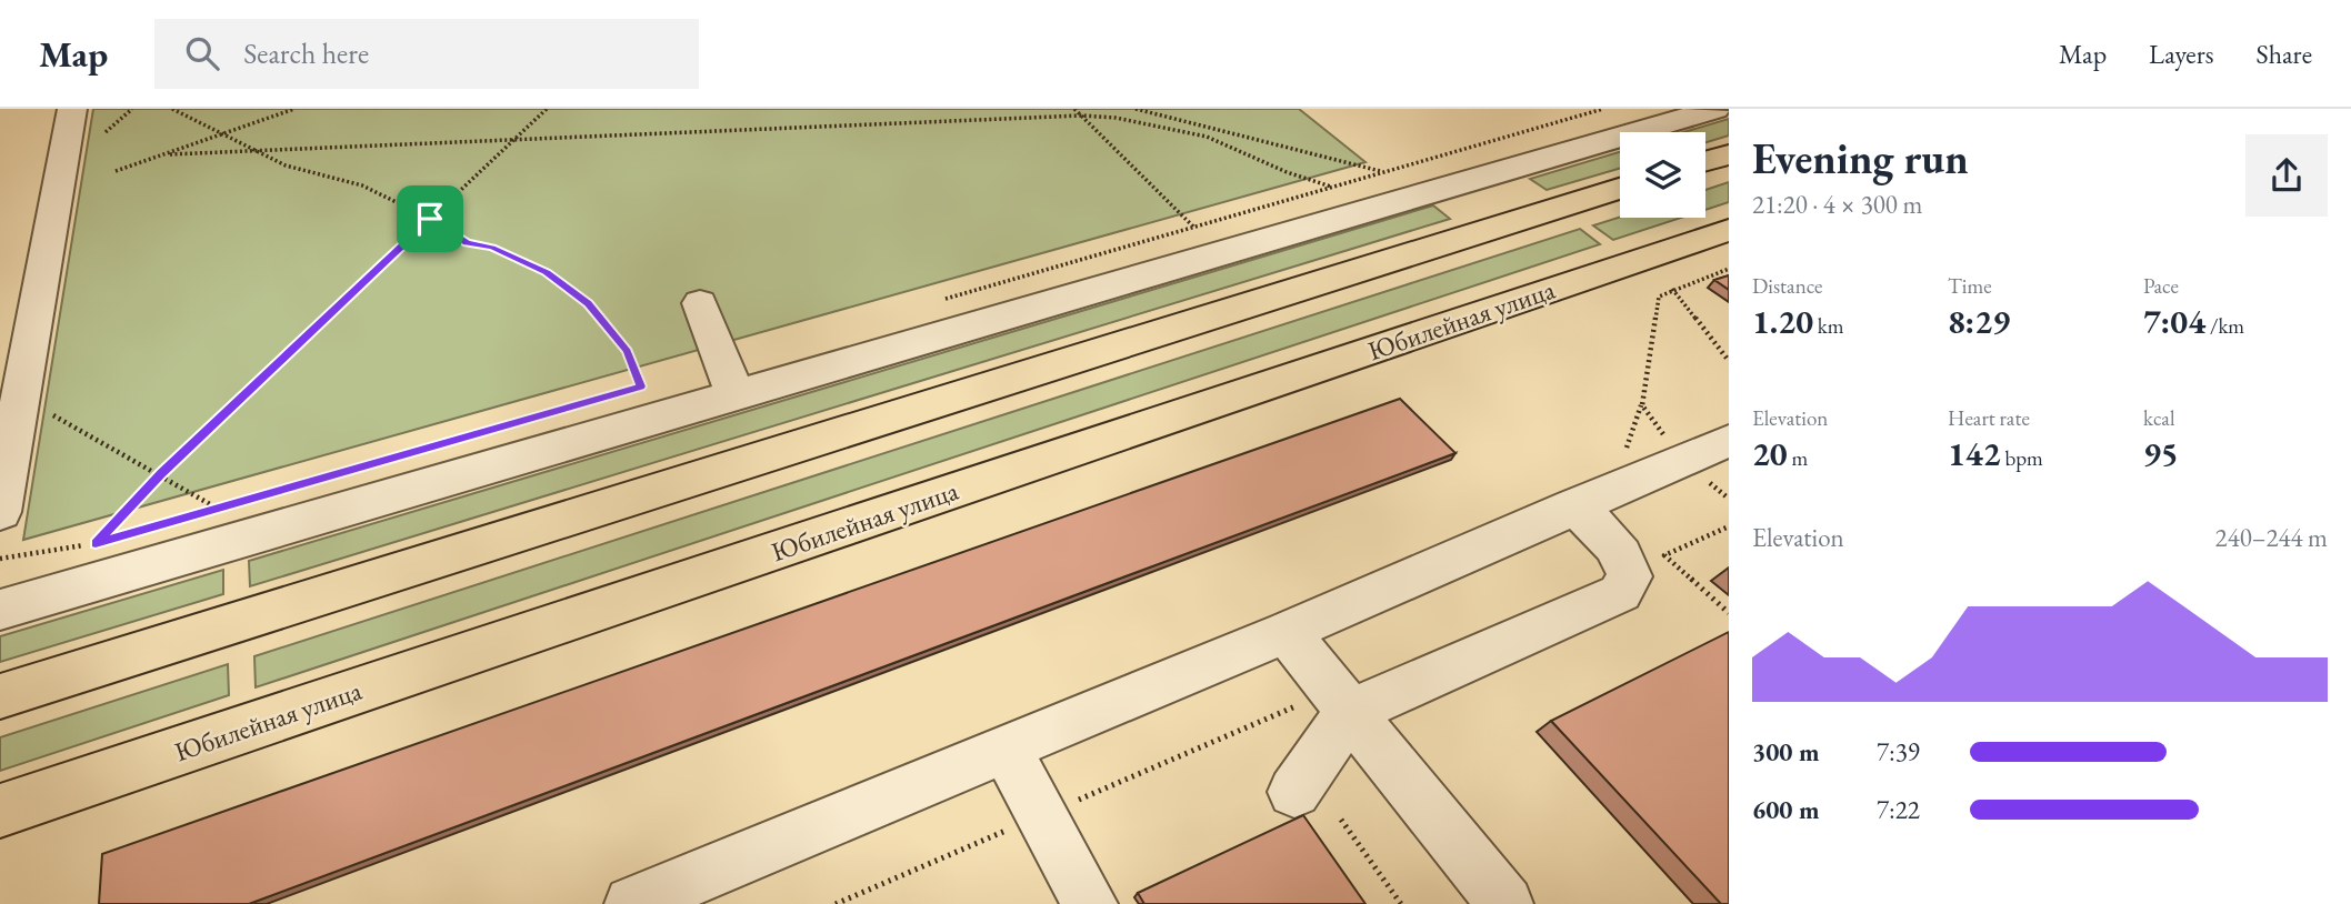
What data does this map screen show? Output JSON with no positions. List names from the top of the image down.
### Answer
{
  "streets": {
    "main road": ["Юбилейная улица"]
  },
  "page": {
    "header": "Map",
    "search": "Search here",
    "nav": ["Map", "Layers", "Share"],
    "heading": ["Evening run", "21:20 · 4 × 300 m"],
    "stats": [
      ["Distance", "1.20 km"],
      ["Time", "8:29"],
      ["Pace", "7:04 /km"],
      ["Elevation", "20 m"],
      ["Heart rate", "142 bpm"],
      ["kcal", "95"]
    ],
    "chart": ["Elevation", "240–244 m"],
    "list": [
      {
        "name": "300 m",
        "note": "7:39"
      },
      {
        "name": "600 m",
        "note": "7:22"
      }
    ]
  }
}
